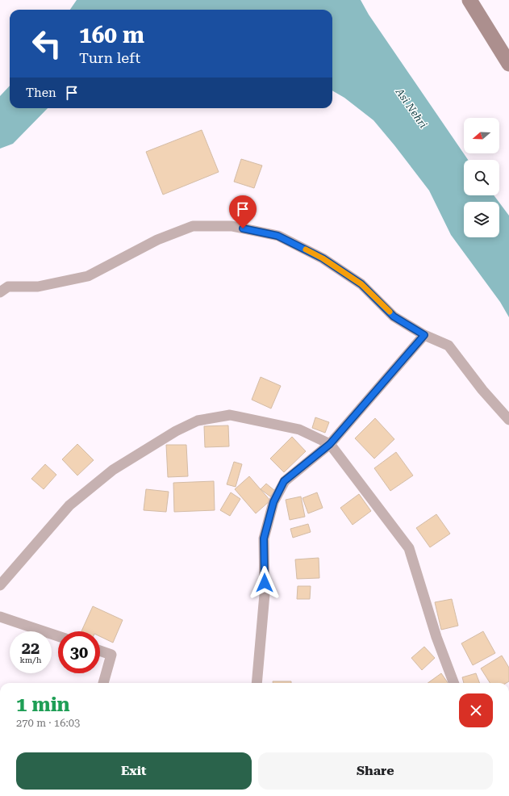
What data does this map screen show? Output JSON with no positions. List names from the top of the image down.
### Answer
{
  "water": ["Asi Nehri"],
  "north": "left",
  "page": {
    "turn": ["160 m", "Turn left"],
    "then": "Then",
    "speed": "22 km/h",
    "limit": "30",
    "heading": ["1 min", "270 m · 16:03"],
    "buttons": ["Exit", "Share"]
  }
}
